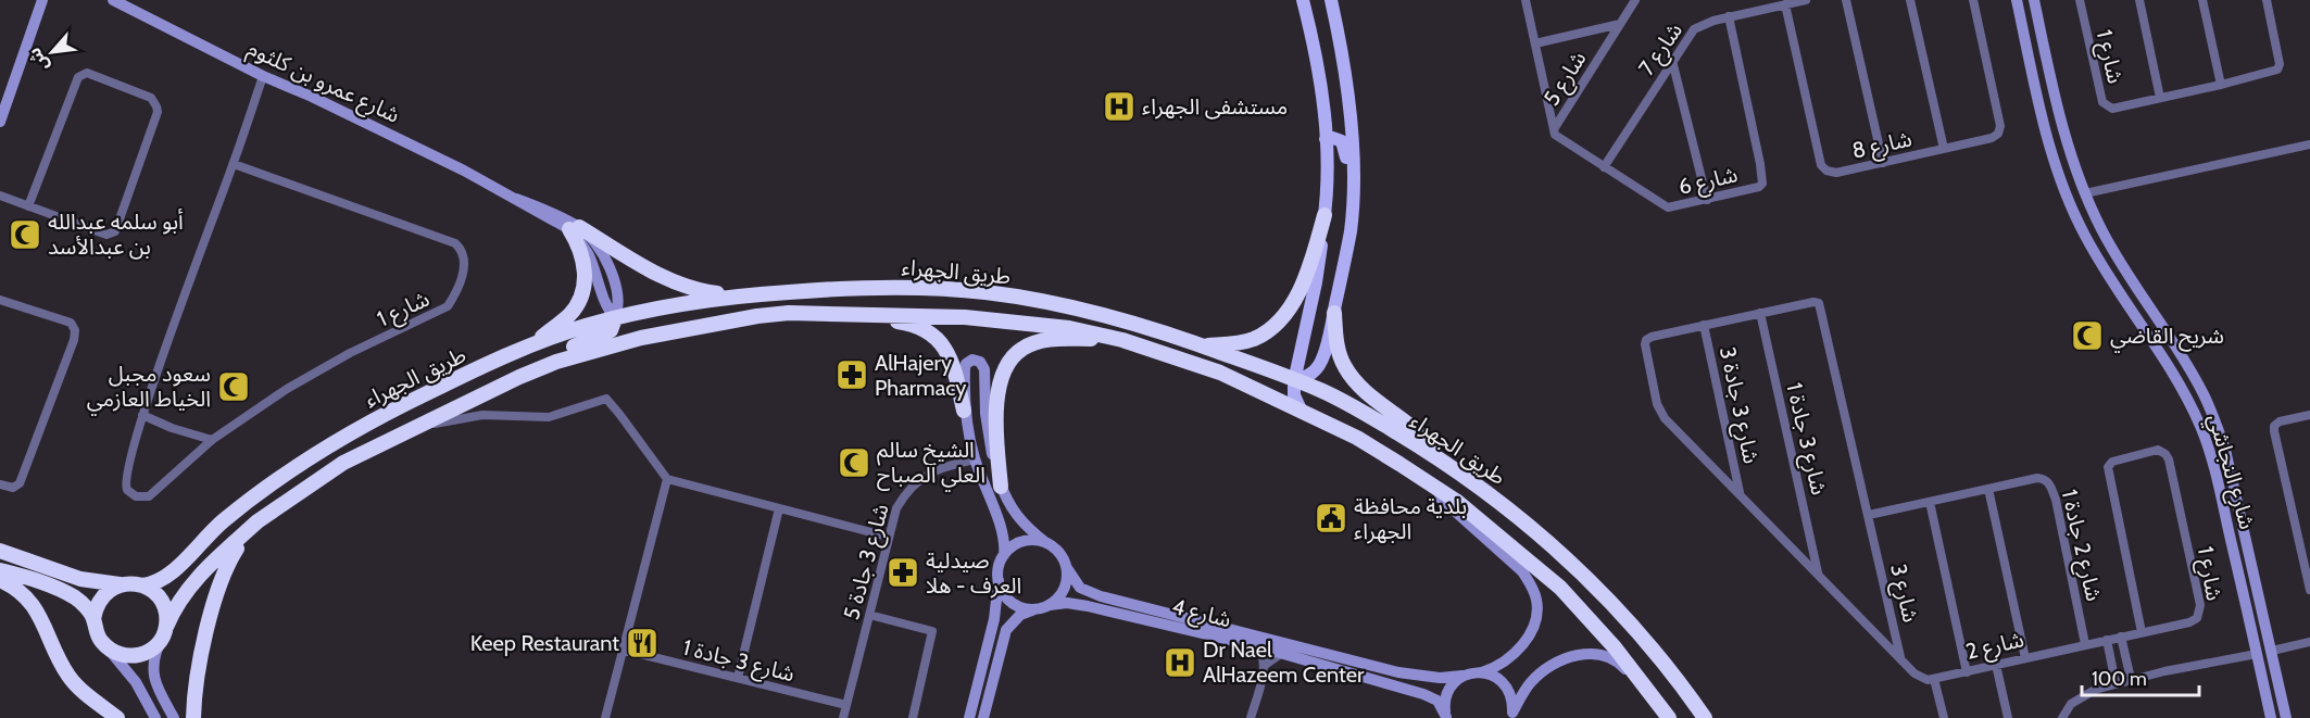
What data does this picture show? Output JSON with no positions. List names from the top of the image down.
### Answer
{
  "streets": {
    "highway": ["طريق الجهراء"],
    "street": [
      "شارع 7",
      "شارع 1",
      "شارع 5",
      "شارع عمرو بن كلثوم",
      "شارع 8",
      "شارع 6",
      "شارع 3 جادة 3",
      "شارع 3 جادة 1",
      "شارع النجاشي",
      "شارع 2 جادة 1",
      "شارع 3 جادة 5",
      "شارع 3",
      "شارع 4",
      "شارع 2"
    ]
  },
  "crossings": [
    ["شارع 7", "شارع 8"],
    ["شارع 7", "شارع 6"],
    ["شارع 1", "شارع عمرو بن كلثوم"],
    ["شارع 1", "شارع 2"],
    ["شارع 5", "شارع 6"],
    ["شارع عمرو بن كلثوم", "طريق الجهراء"],
    ["شارع 3 جادة 3", "شارع 3"],
    ["شارع 3 جادة 1", "شارع 3 جادة 5"],
    ["شارع 3 جادة 1", "شارع 3"],
    ["شارع 2 جادة 1", "شارع 3"],
    ["شارع 2 جادة 1", "شارع 2"]
  ],
  "places": {
    "hospital": ["مستشفى الجهراء", "Dr Nael AlHazeem Center"],
    "mosque": [
      "أبو سلمه عبدالله بن عبدالأسد",
      "شريح القاضي",
      "سعود مجبل الخياط العازمي",
      "الشيخ سالم العلي الصباح"
    ],
    "pharmacy": ["AlHajery Pharmacy", "صيدلية العرف - هلا"],
    "public building": ["بلدية محافظة الجهراء"],
    "restaurant": ["Keep Restaurant"]
  },
  "scale_bar": "100 m",
  "north": "bottom left"
}
